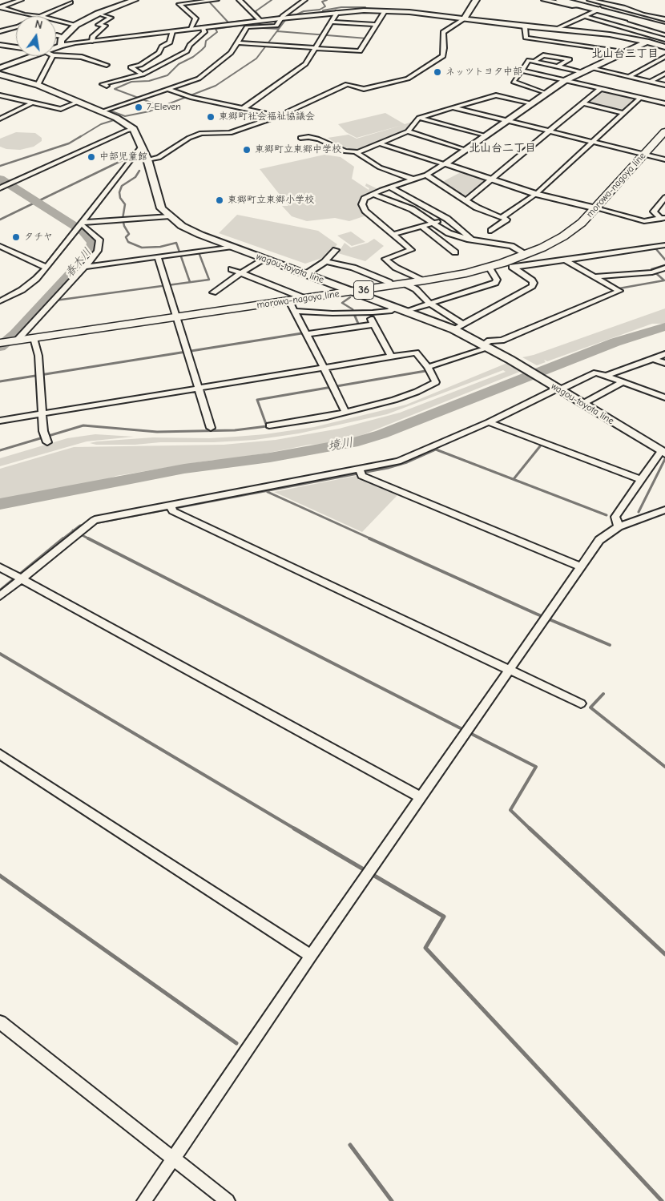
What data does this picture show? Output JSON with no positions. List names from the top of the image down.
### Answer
{
  "streets": {
    "main road": ["morowa-nagoya line", "36"],
    "street": ["wagou-toyota line"]
  },
  "crossings": [
    ["morowa-nagoya line", "wagou-toyota line"]
  ],
  "districts": ["北山台三丁目", "北山台二丁目"],
  "water": ["春木川", "境川"],
  "places": [
    "ネッツトヨタ中部",
    "7-Eleven",
    "東郷町社会福祉協議会",
    "東郷町立東郷中学校",
    "中部児童館",
    "東郷町立東郷小学校",
    "タチヤ"
  ],
  "north": "top"
}
